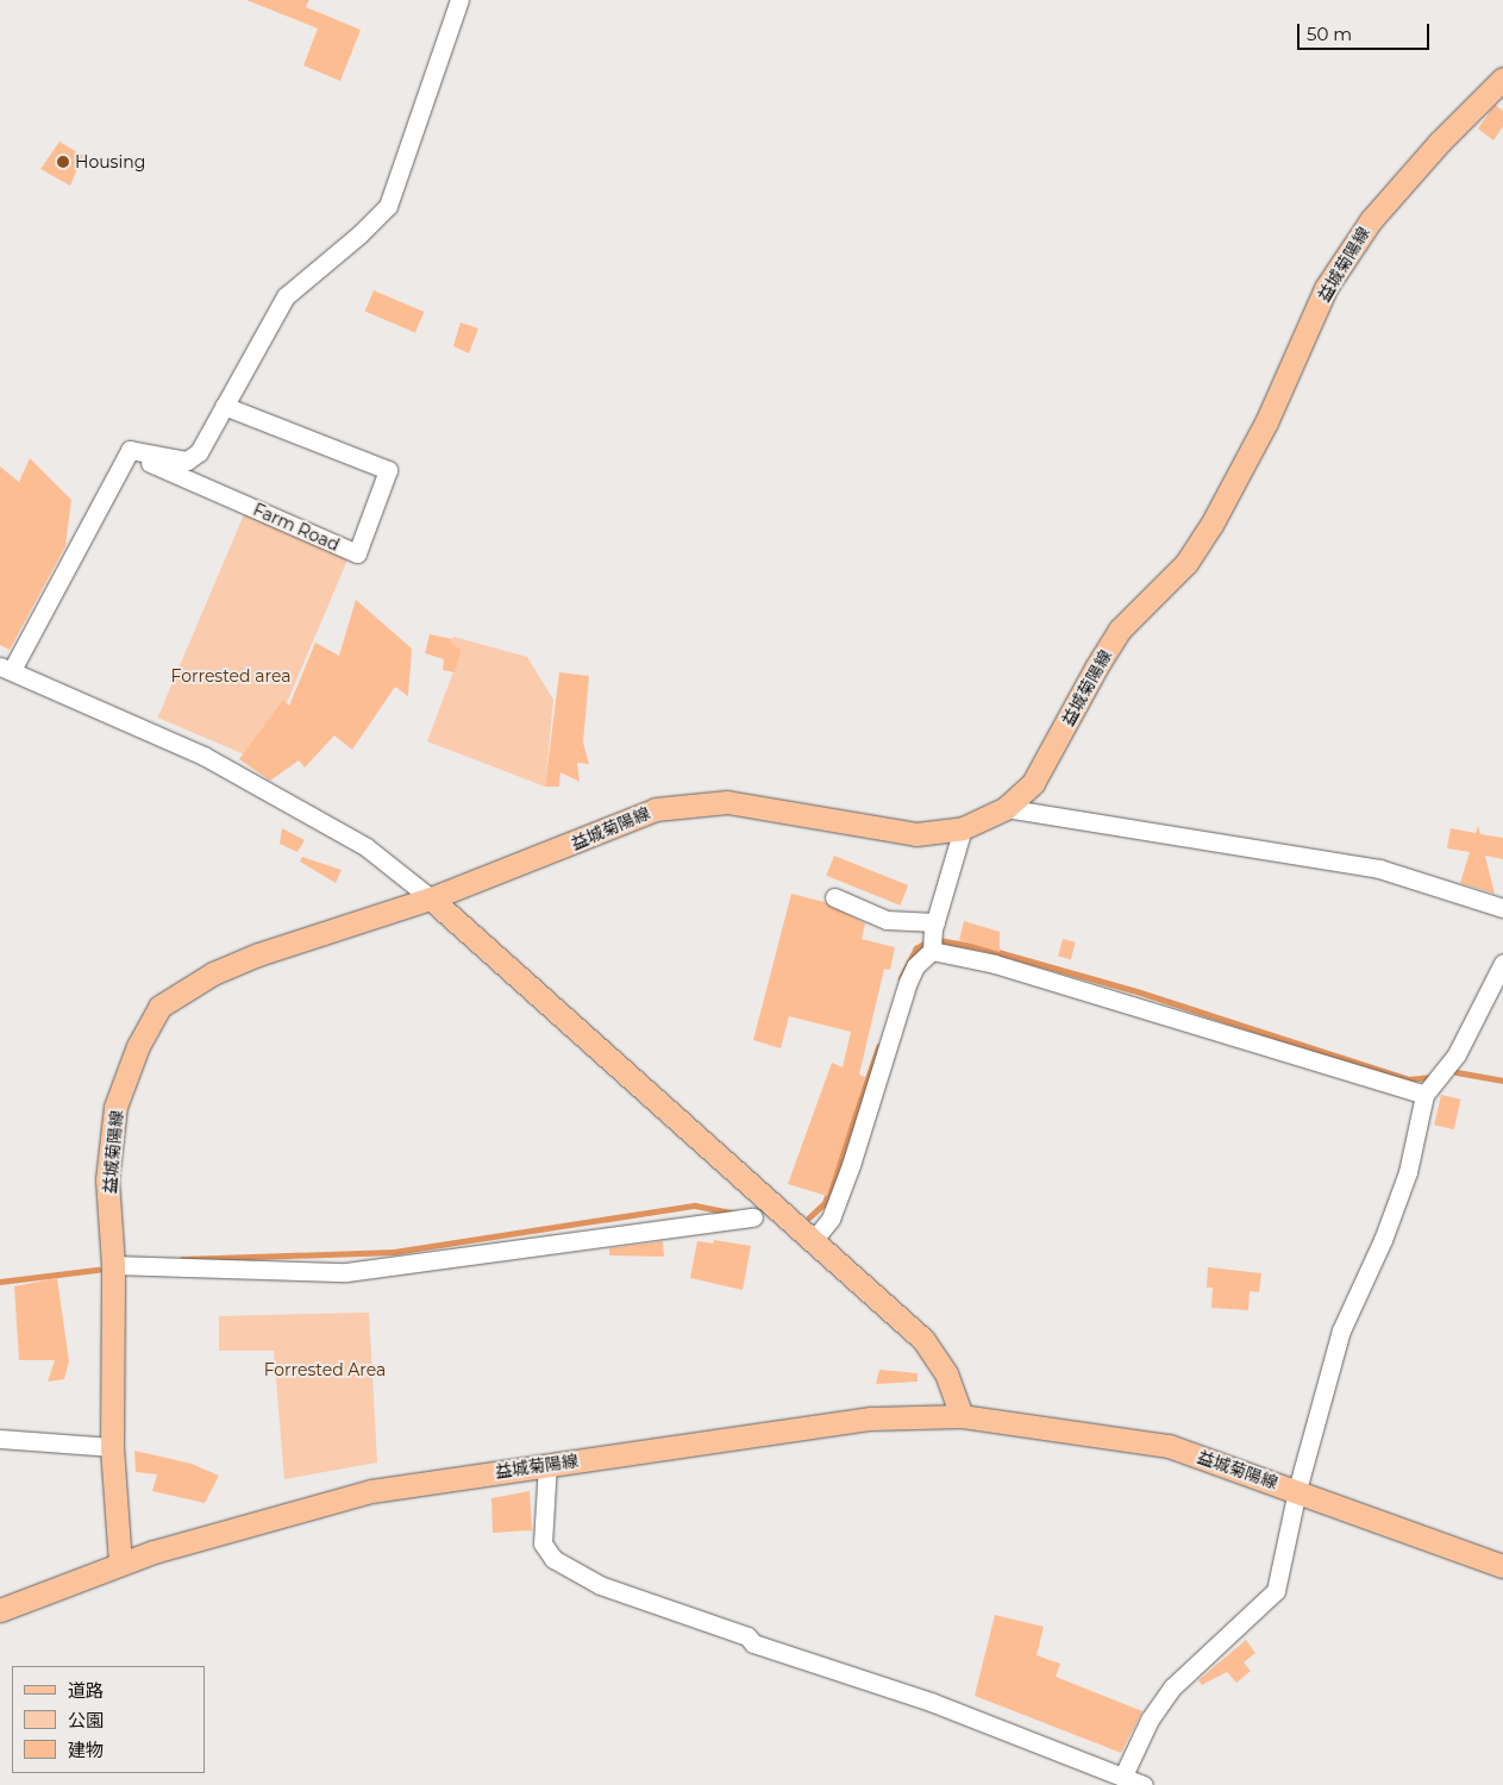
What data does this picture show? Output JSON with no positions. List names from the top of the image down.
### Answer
{
  "streets": {
    "main road": ["益城菊陽線"],
    "street": ["Farm Road"]
  },
  "parks": ["Forrested area", "Forrested Area"],
  "places": ["Housing"],
  "legend": ["道路", "公園", "建物"],
  "scale_bar": "50 m"
}
